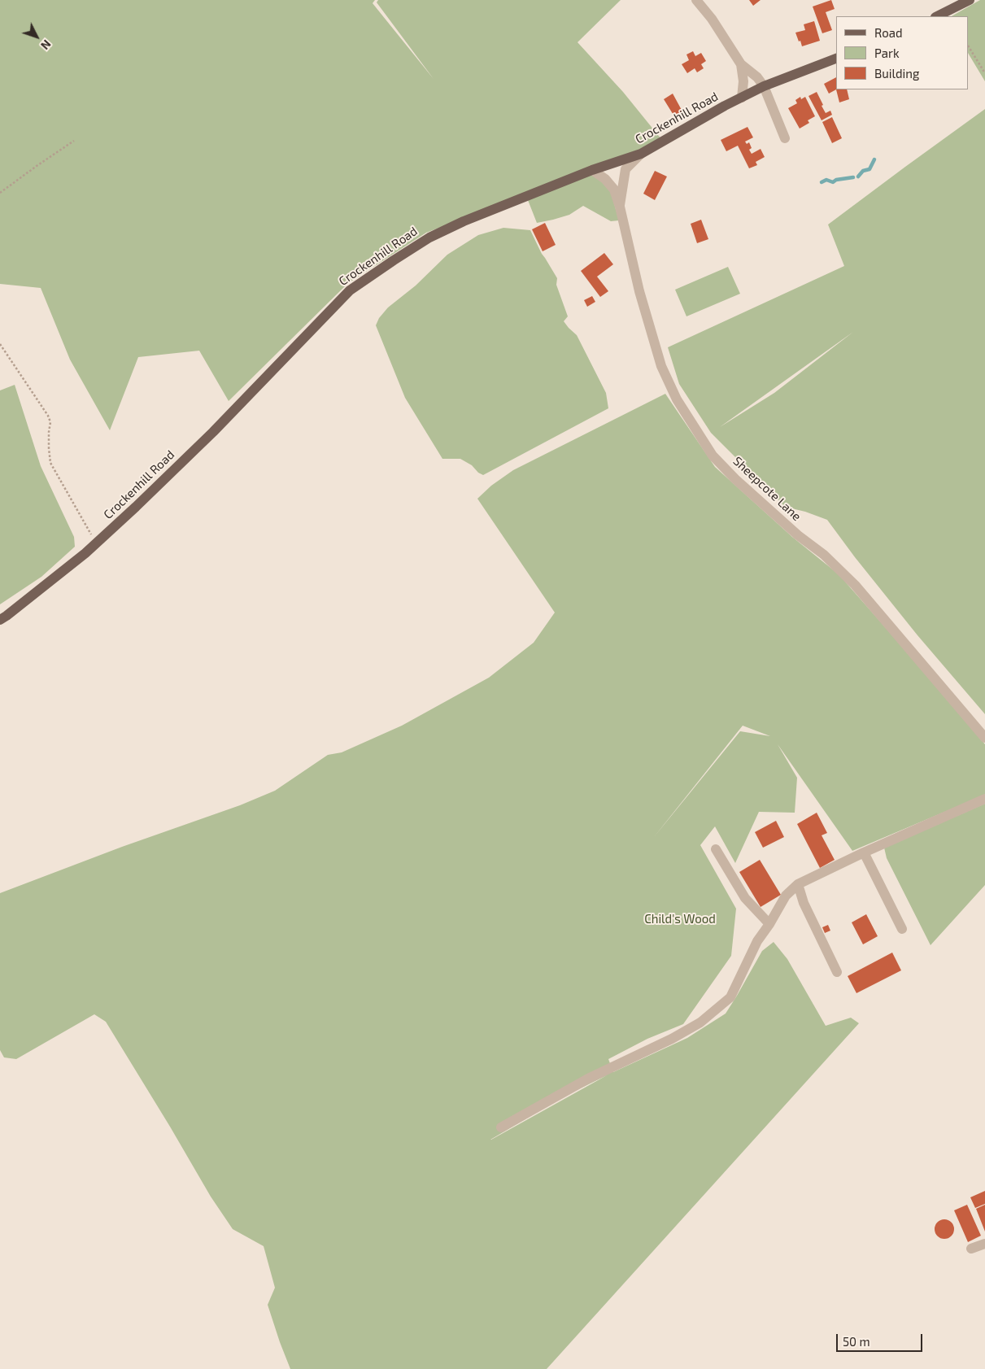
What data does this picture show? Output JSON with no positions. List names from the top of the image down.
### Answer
{
  "streets": {
    "main road": ["Crockenhill Road"],
    "street": ["Sheepcote Lane"]
  },
  "crossings": [
    ["Crockenhill Road", "Sheepcote Lane"]
  ],
  "parks": ["Child's Wood"],
  "legend": ["Road", "Park", "Building"],
  "scale_bar": "50 m",
  "north": "bottom right"
}
